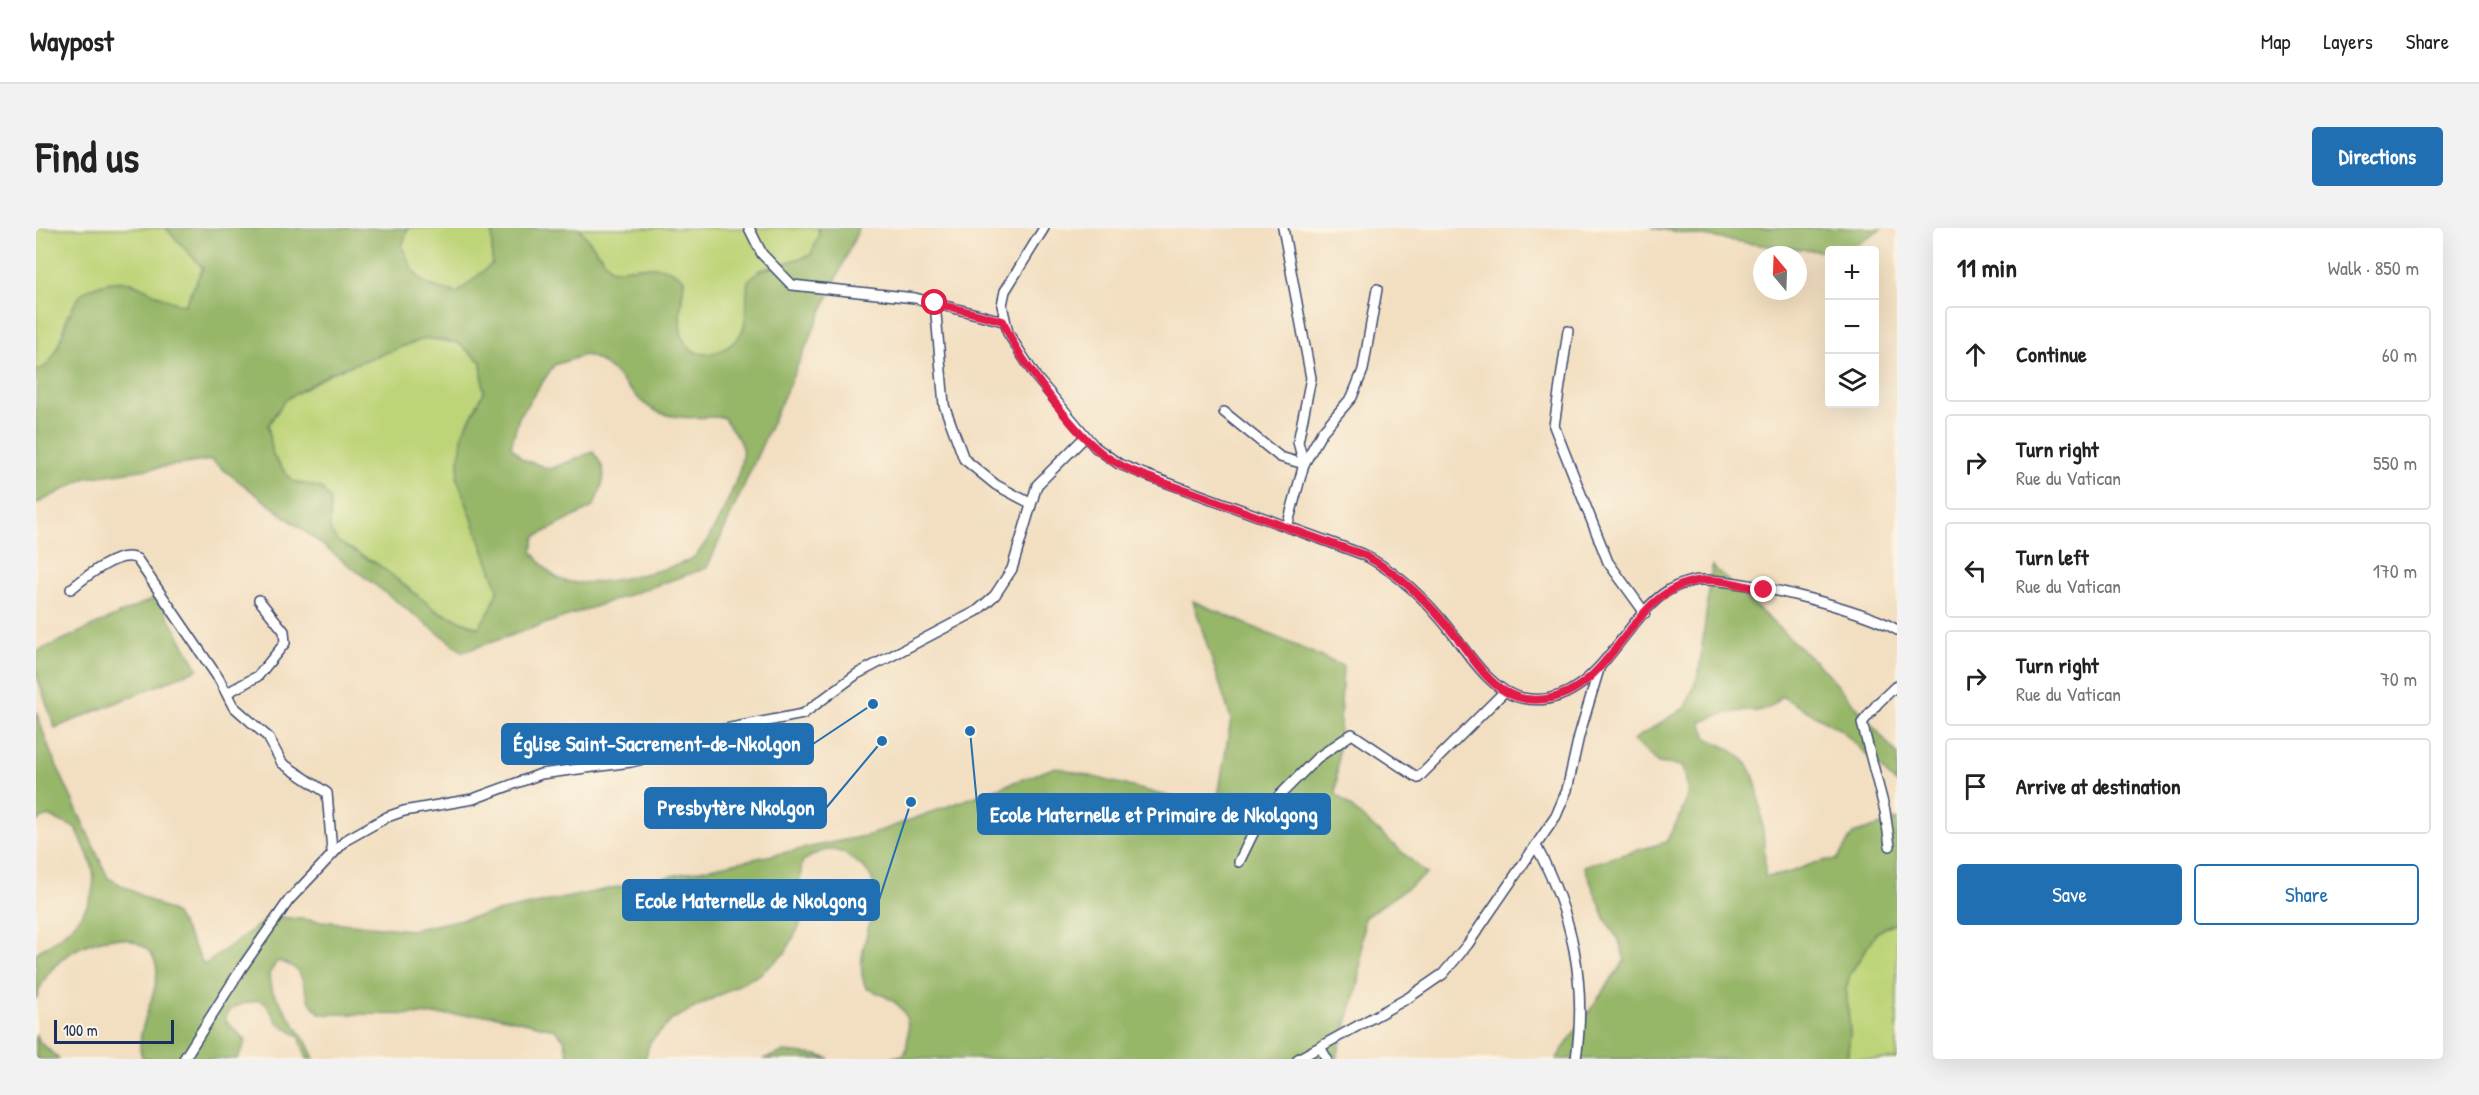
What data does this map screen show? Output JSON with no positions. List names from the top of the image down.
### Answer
{
  "places": [
    "Église Saint-Sacrement-de-Nkolgon",
    "Ecole Maternelle et Primaire de Nkolgong",
    "Presbytère Nkolgon",
    "Ecole Maternelle de Nkolgong"
  ],
  "scale_bar": "100 m",
  "north": "top",
  "page": {
    "header": "Waypost",
    "nav": ["Map", "Layers", "Share"],
    "buttons": [
      "Directions",
      ["Save", "Share"]
    ],
    "title": "Find us",
    "heading": ["11 min", "Walk · 850 m"],
    "map_buttons": ["+", "−"],
    "list": [
      ["Continue", "60 m"],
      ["Turn right", "Rue du Vatican", "550 m"],
      ["Turn left", "Rue du Vatican", "170 m"],
      ["Turn right", "Rue du Vatican", "70 m"],
      "Arrive at destination"
    ],
    "scale": "100 m"
  }
}
